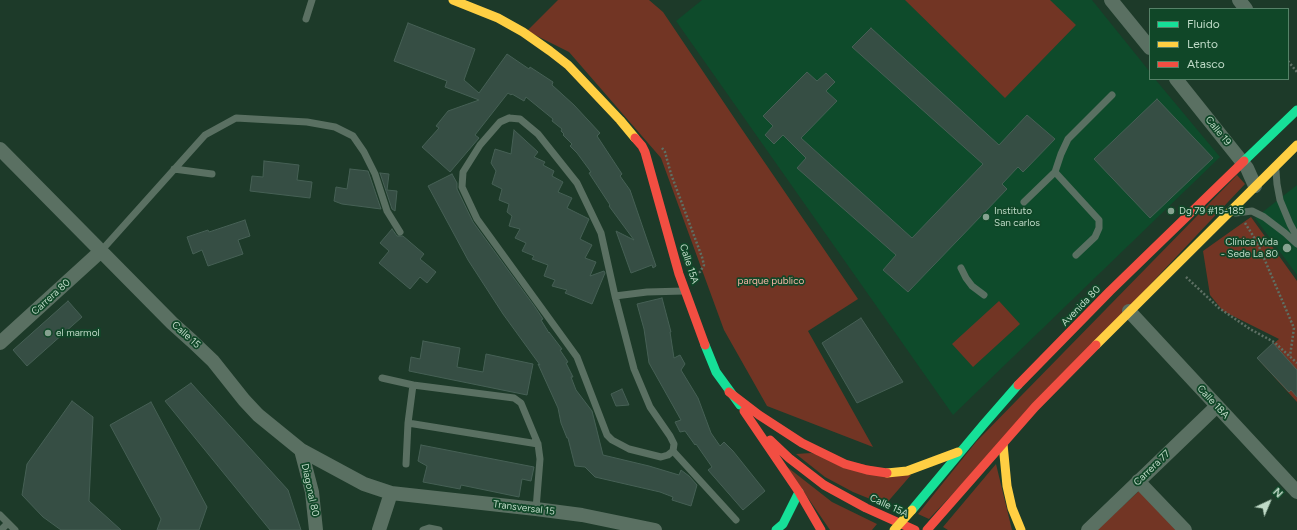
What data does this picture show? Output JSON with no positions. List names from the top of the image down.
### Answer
{
  "streets": {
    "main road": ["Calle 15A", "Avenida 80"],
    "street": [
      "Calle 19",
      "Carrera 80",
      "Calle 15",
      "Calle 18A",
      "Carrera 77",
      "Diagonal 80",
      "Transversal 15"
    ]
  },
  "crossings": [
    ["Calle 19", "Avenida 80"],
    ["Carrera 80", "Calle 15"],
    ["Calle 15", "Diagonal 80"],
    ["Calle 15", "Transversal 15"],
    ["Calle 18A", "Carrera 77"]
  ],
  "parks": ["parque publico"],
  "places": [
    "Dg 79 #15-185",
    "Instituto San carlos",
    "Clínica Vida - Sede La 80",
    "el marmol"
  ],
  "legend": ["Fluido", "Lento", "Atasco"],
  "north": "top right"
}
